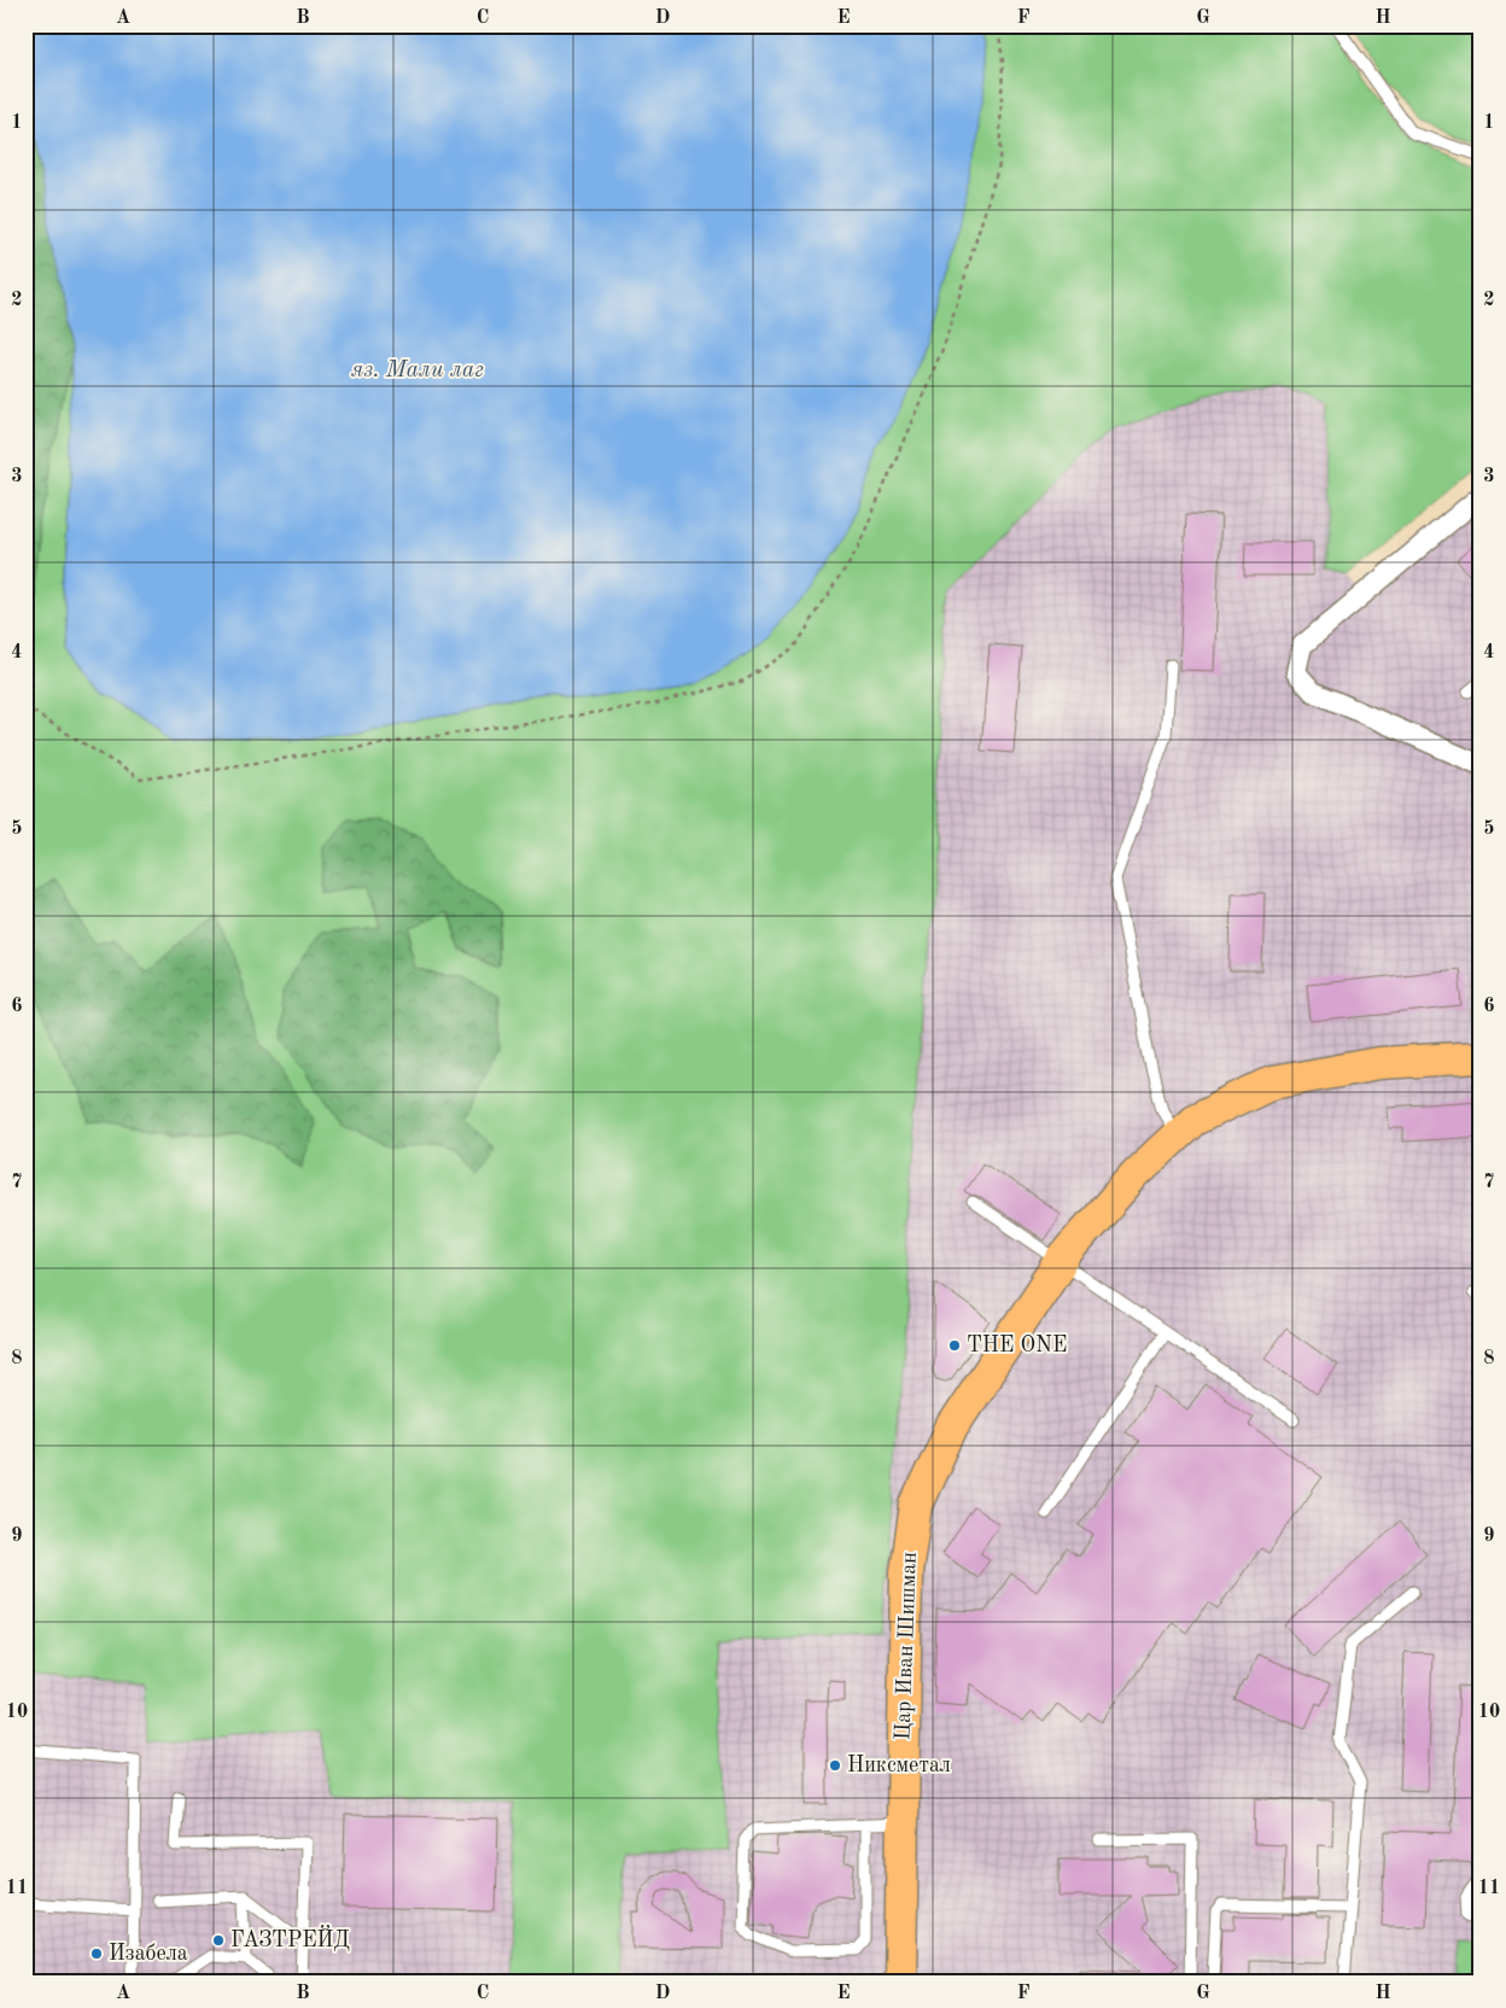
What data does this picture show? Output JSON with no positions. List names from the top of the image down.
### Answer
{
  "streets": {
    "main road": ["Цар Иван Шишман"]
  },
  "water": ["яз. Мали лаг"],
  "places": [
    "THE ONE",
    "Никсметал",
    "ГАЗТРЕЙД",
    "Изабела"
  ],
  "grid": {
    "columns": [
      "A",
      "B",
      "C",
      "D",
      "E",
      "F",
      "G",
      "H"
    ],
    "rows": [
      "1",
      "2",
      "3",
      "4",
      "5",
      "6",
      "7",
      "8",
      "9",
      "10",
      "11"
    ]
  }
}
